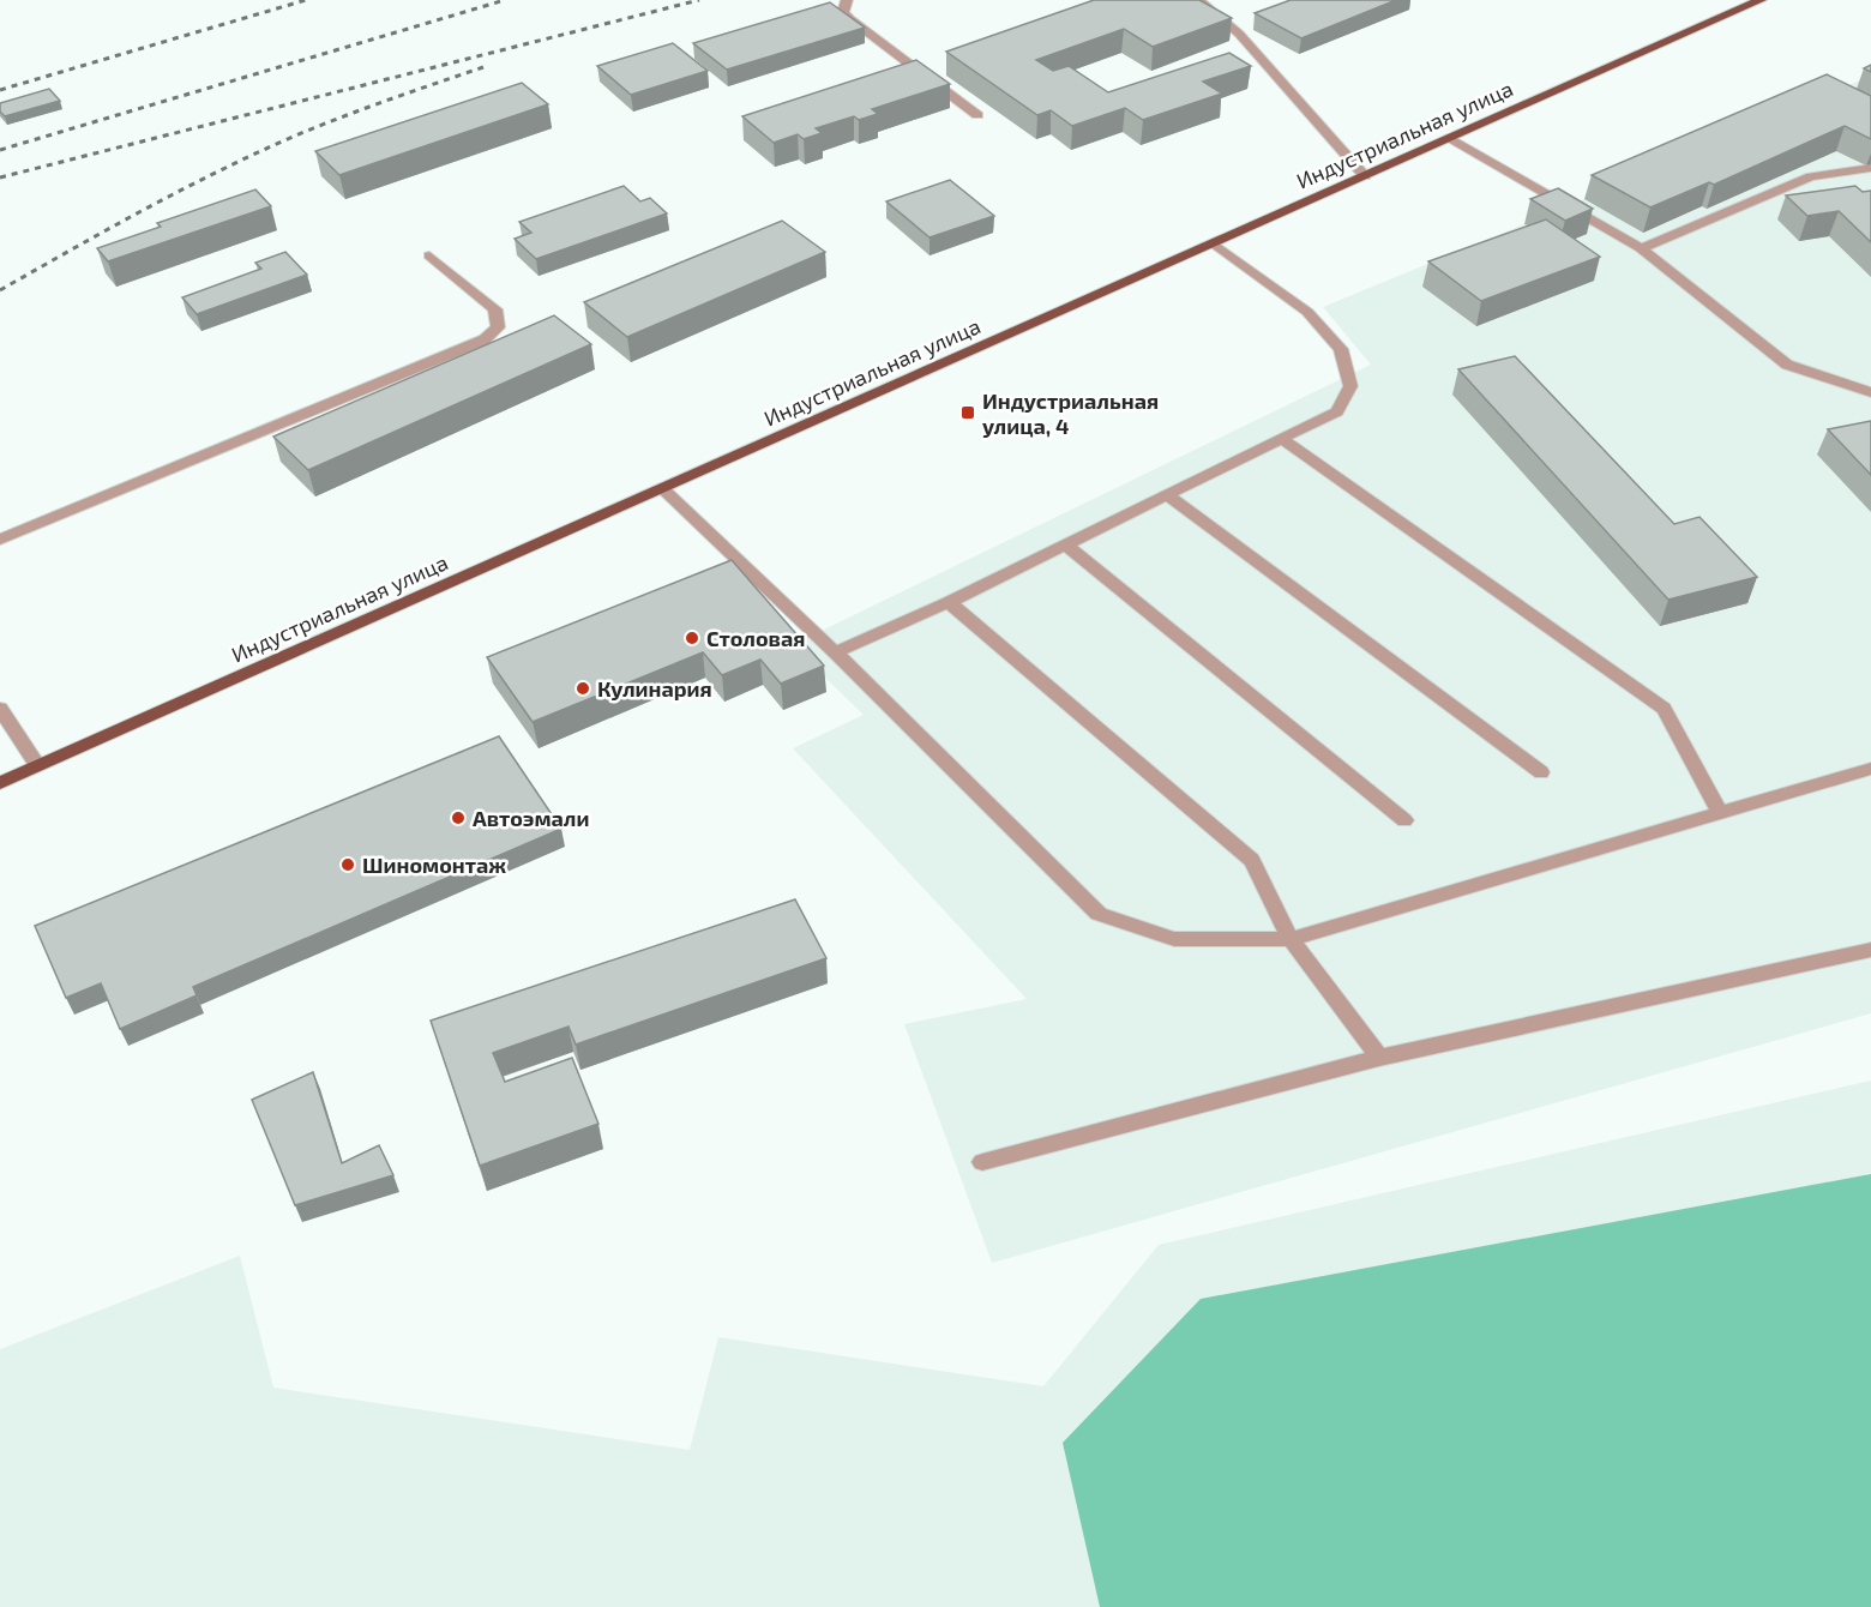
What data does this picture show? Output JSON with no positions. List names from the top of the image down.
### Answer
{
  "streets": {
    "main road": ["Индустриальная улица"]
  },
  "places": {
    "transit": ["Индустриальная улица, 4"],
    "other": [
      "Столовая",
      "Кулинария",
      "Автоэмали",
      "Шиномонтаж"
    ]
  }
}
